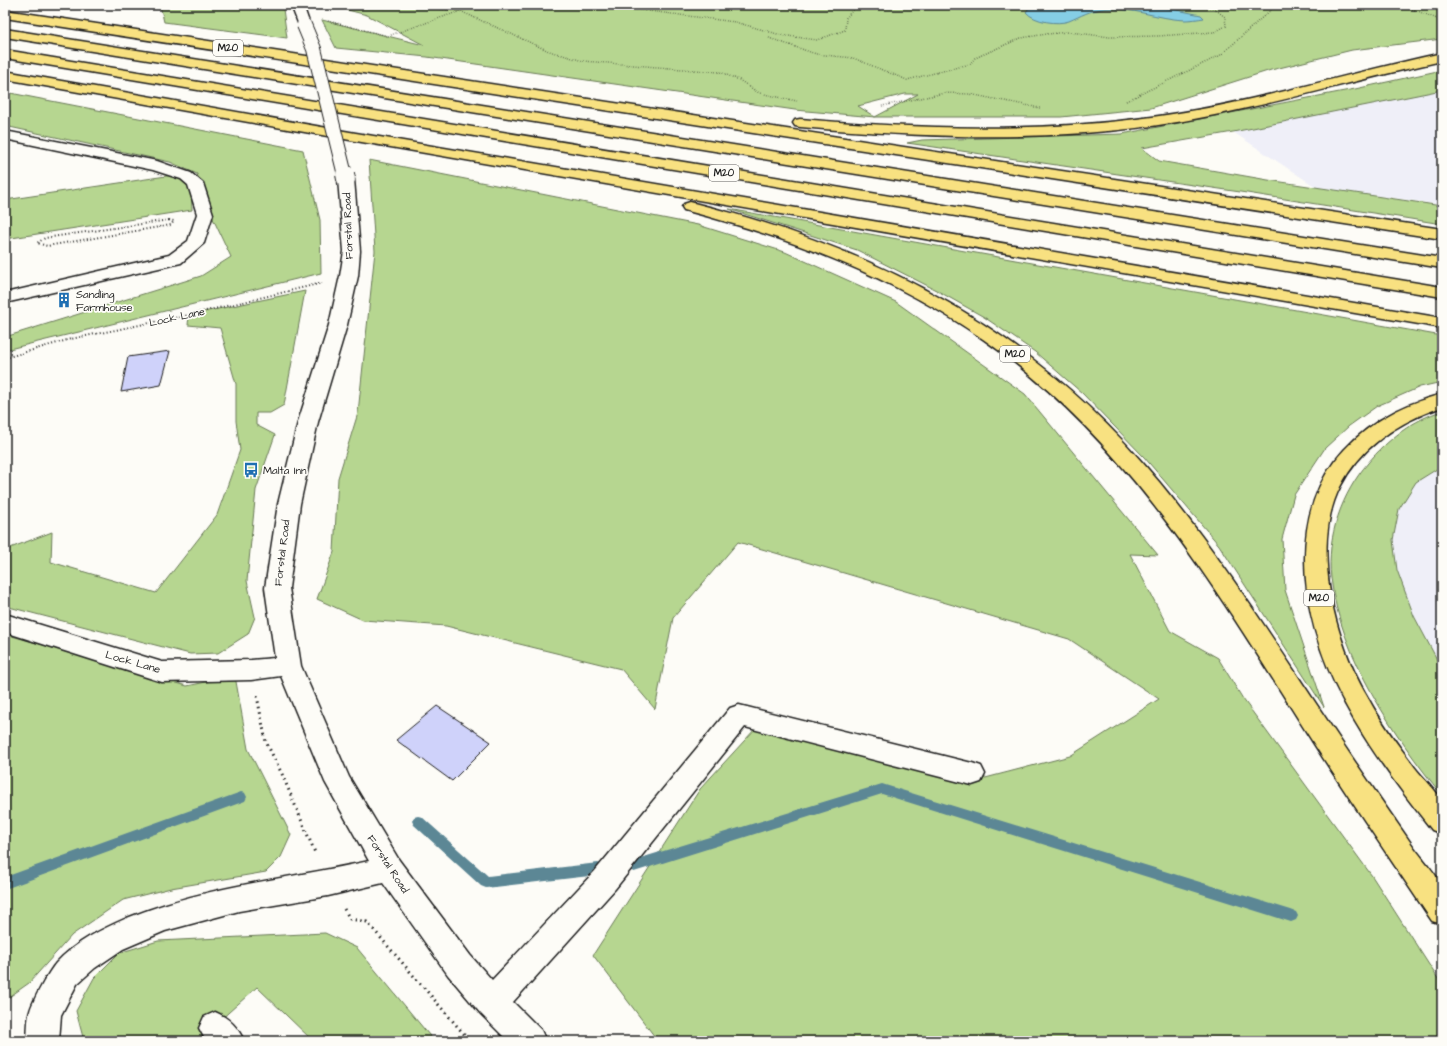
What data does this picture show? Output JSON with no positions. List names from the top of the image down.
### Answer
{
  "streets": {
    "highway": ["M20"],
    "street": ["Forstal Road", "Lock Lane"]
  },
  "crossings": [
    ["Forstal Road", "Lock Lane"]
  ],
  "places": {
    "building": ["Sandling Farmhouse"],
    "bus stop": ["Malta Inn"]
  }
}
